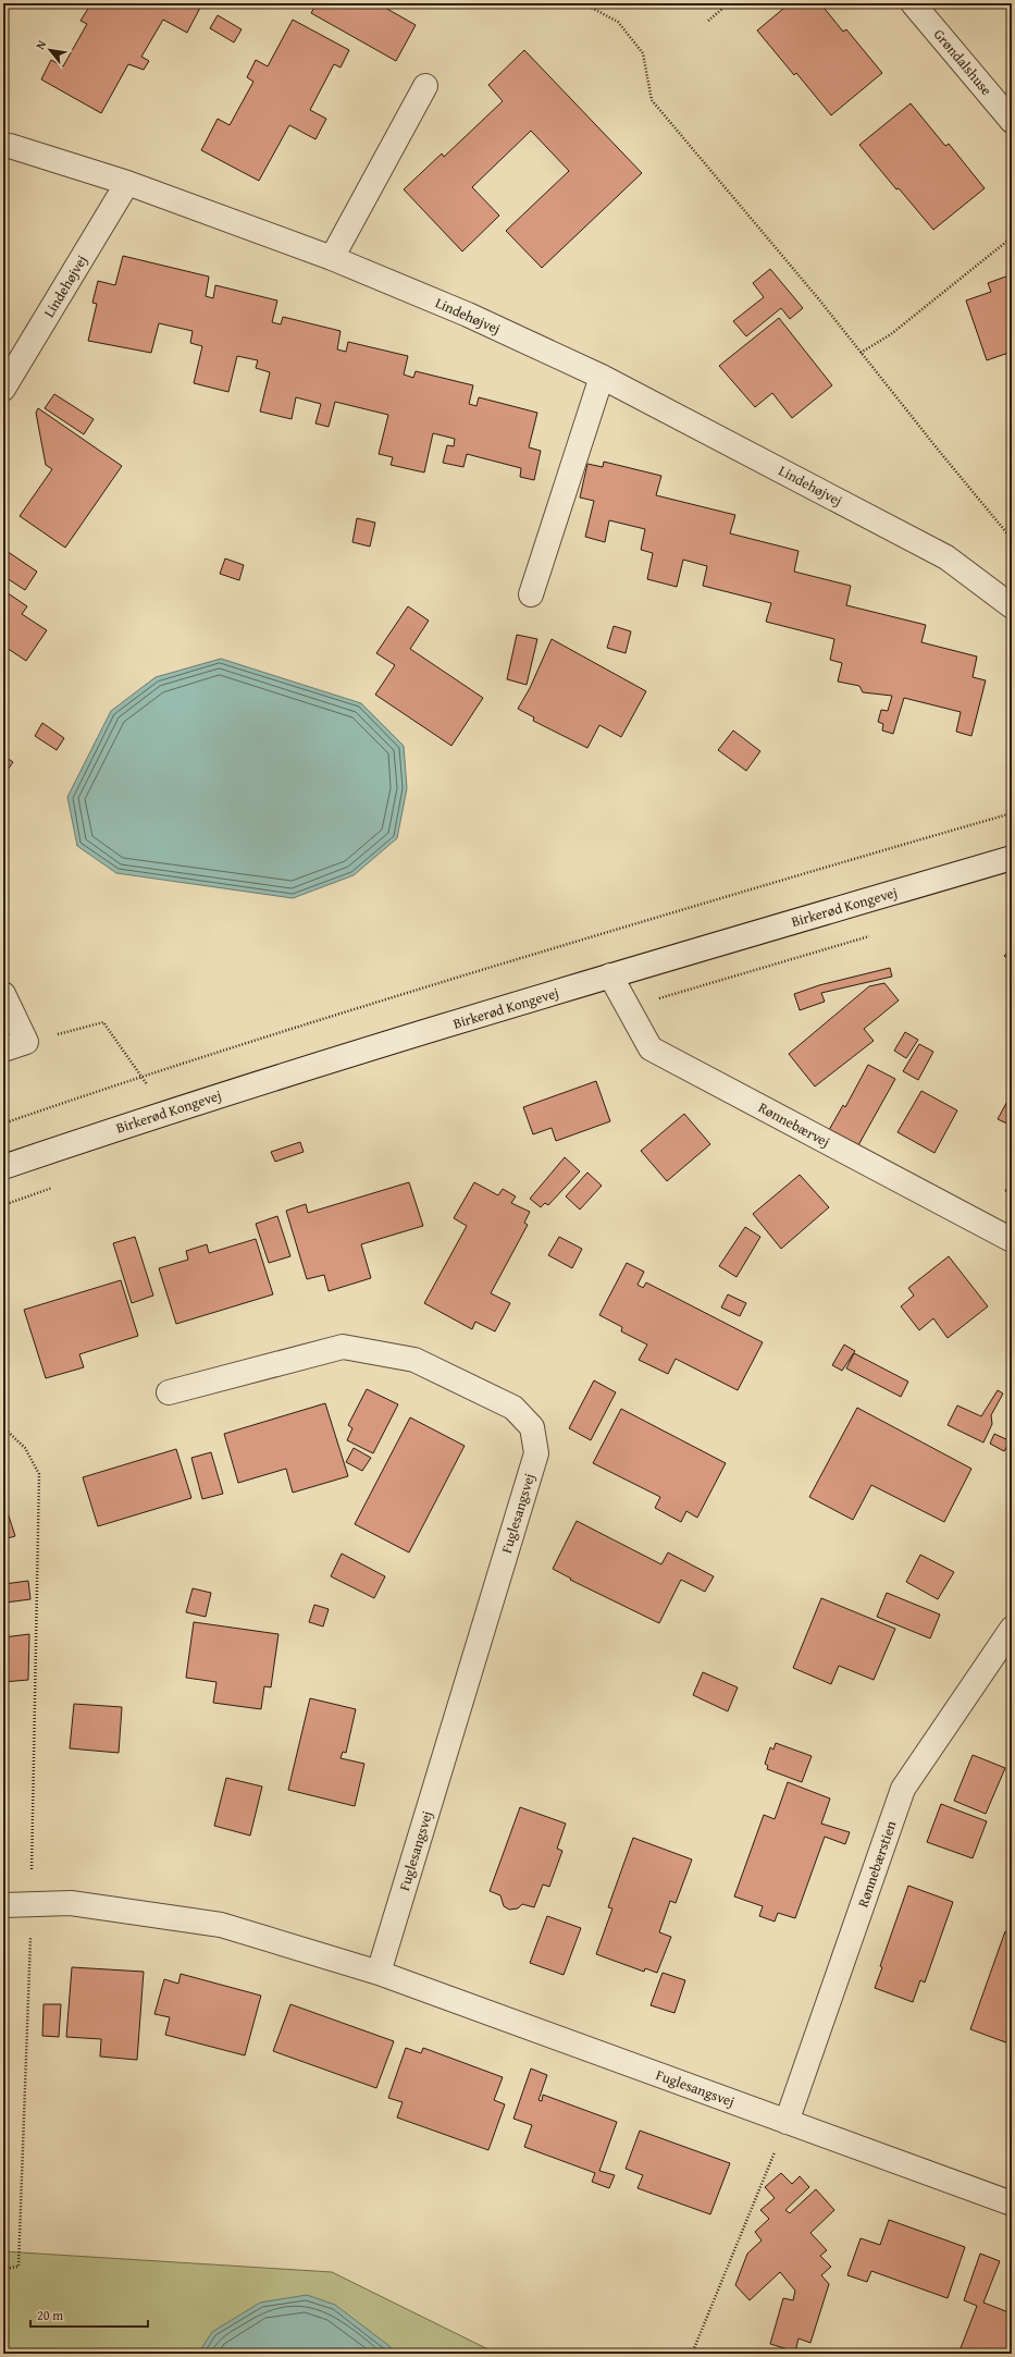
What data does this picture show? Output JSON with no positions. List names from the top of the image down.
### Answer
{
  "streets": {
    "street": [
      "Grøndalshuse",
      "Lindehøjvej",
      "Birkerød Kongevej",
      "Rønnebærvej",
      "Fuglesangsvej",
      "Rønnebærstien"
    ]
  },
  "crossings": [
    ["Birkerød Kongevej", "Rønnebærvej"],
    ["Fuglesangsvej", "Rønnebærstien"]
  ],
  "scale_bar": "20 m",
  "north": "top left"
}
